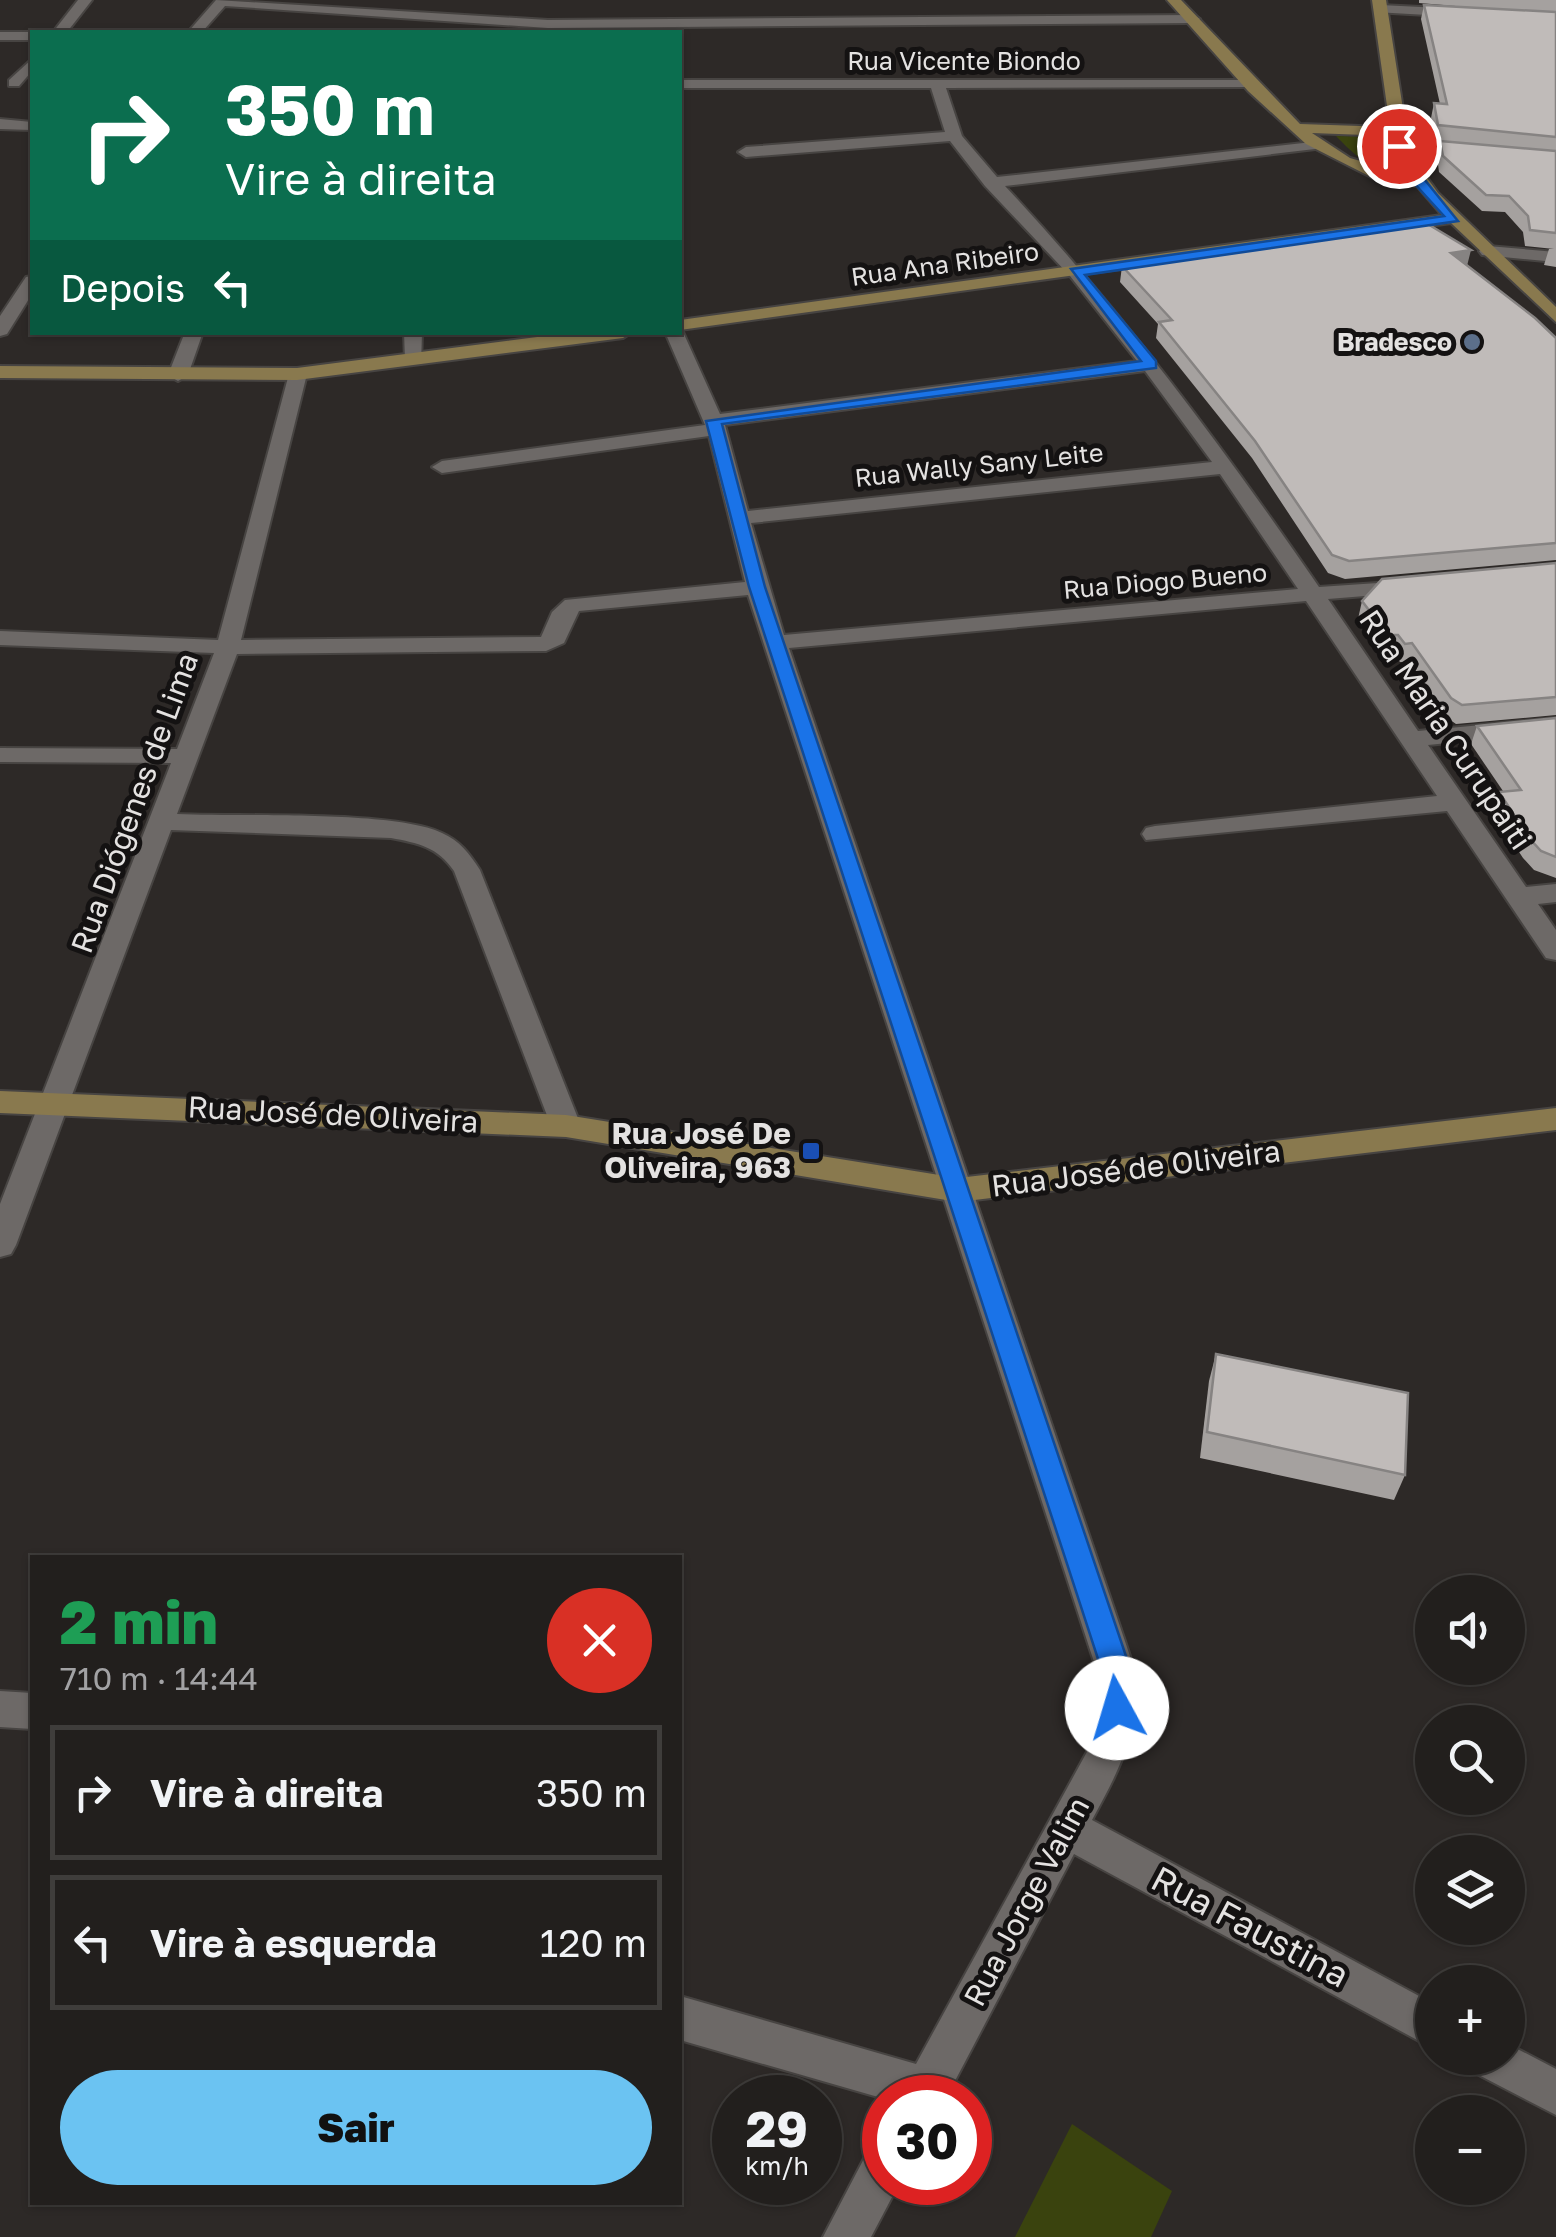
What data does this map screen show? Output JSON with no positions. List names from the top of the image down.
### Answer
{
  "streets": {
    "street": [
      "Rua Vicente Biondo",
      "Rua Ana Ribeiro",
      "Rua Wally Sany Leite",
      "Rua Diogo Bueno",
      "Rua Maria Curupaiti",
      "Rua Diógenes de Lima",
      "Rua José de Oliveira",
      "Rua Jorge Valim",
      "Rua Faustina"
    ]
  },
  "crossings": [
    ["Rua Ana Ribeiro", "Rua Maria Curupaiti"],
    ["Rua Wally Sany Leite", "Rua Maria Curupaiti"],
    ["Rua Wally Sany Leite", "Rua Jorge Valim"],
    ["Rua Diogo Bueno", "Rua Maria Curupaiti"],
    ["Rua Diogo Bueno", "Rua Jorge Valim"],
    ["Rua Diógenes de Lima", "Rua José de Oliveira"],
    ["Rua José de Oliveira", "Rua Jorge Valim"],
    ["Rua Jorge Valim", "Rua Faustina"]
  ],
  "places": {
    "other": ["Bradesco"],
    "transit": ["Rua José De Oliveira, 963"]
  },
  "page": {
    "turn": ["350 m", "Vire à direita"],
    "then": "Depois",
    "heading": ["2 min", "710 m · 14:44"],
    "map_buttons": ["+", "−"],
    "list": [
      {
        "name": "Vire à direita",
        "value": "350 m"
      },
      {
        "name": "Vire à esquerda",
        "value": "120 m"
      }
    ],
    "buttons": "Sair",
    "speed": "29 km/h",
    "limit": "30"
  }
}
